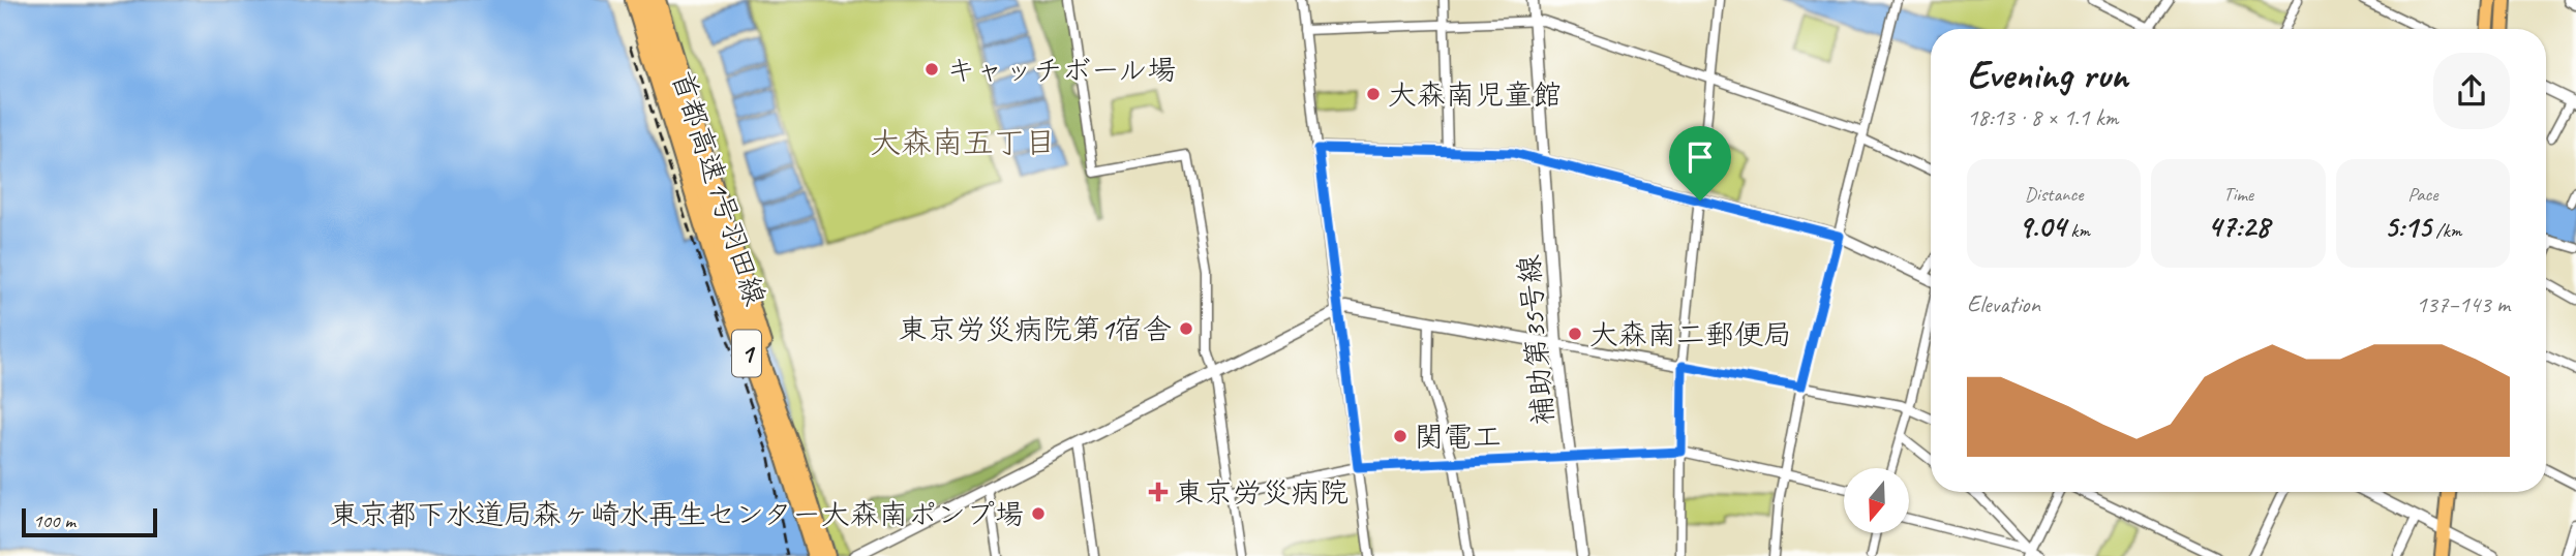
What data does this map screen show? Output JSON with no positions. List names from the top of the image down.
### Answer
{
  "streets": {
    "highway": ["首都高速1号羽田線", "1"],
    "street": ["補助第35号線"]
  },
  "districts": ["大森南五丁目"],
  "places": {
    "other": [
      "キャッチボール場",
      "大森南児童館",
      "東京労災病院第1宿舎",
      "大森南二郵便局",
      "関電工",
      "東京都下水道局森ヶ崎水再生センター大森南ポンプ場"
    ],
    "health": ["東京労災病院"]
  },
  "scale_bar": "100 m",
  "north": "bottom",
  "page": {
    "heading": ["Evening run", "18:13 · 8 × 1.1 km"],
    "stats": [
      ["Distance", "9.04 km"],
      ["Time", "47:28"],
      ["Pace", "5:15 /km"]
    ],
    "chart": ["Elevation", "137–143 m"],
    "scale": "100 m"
  }
}
